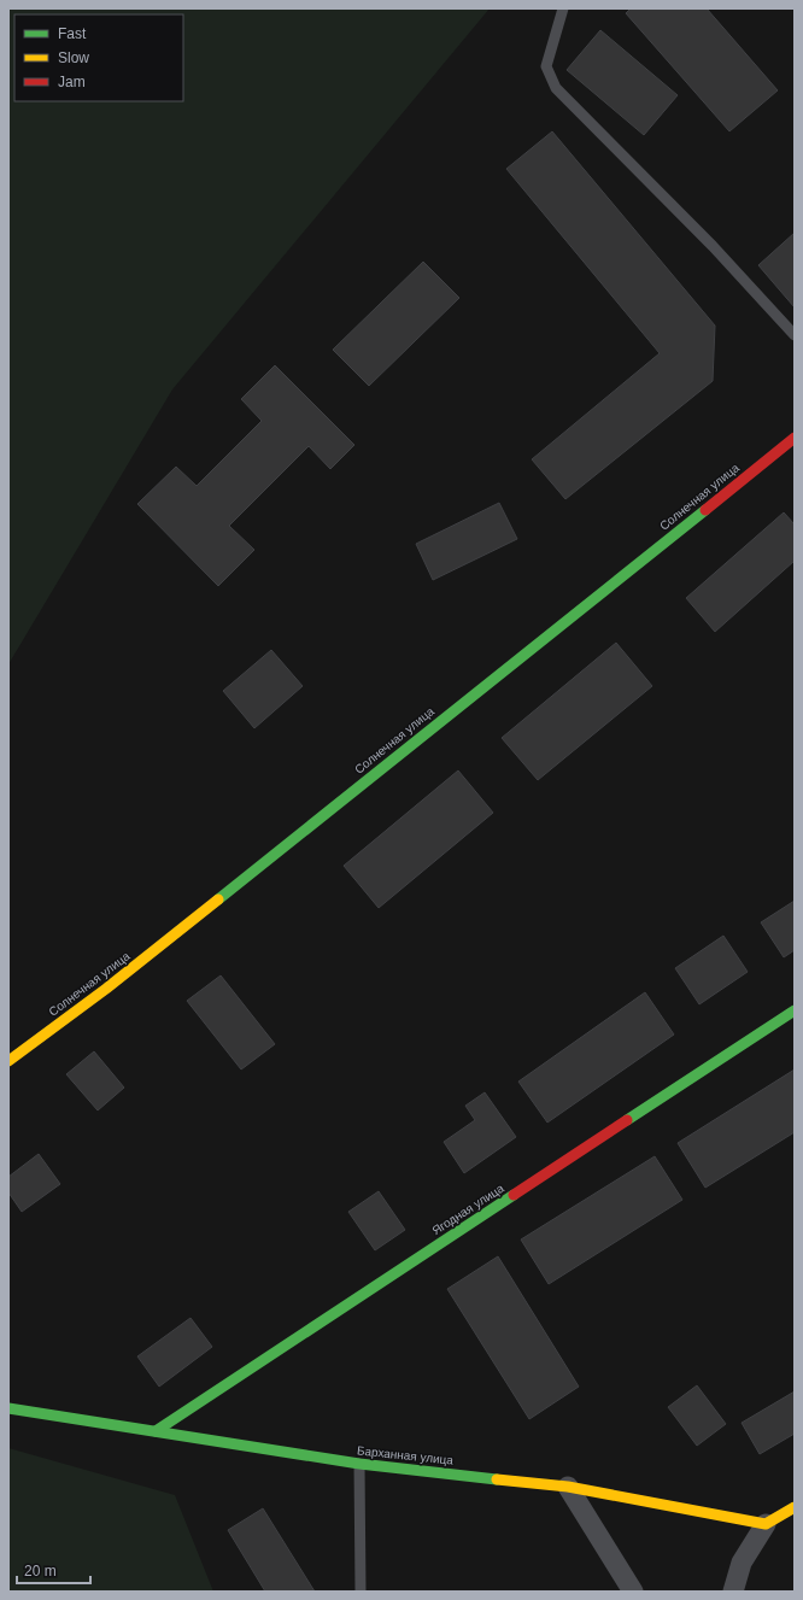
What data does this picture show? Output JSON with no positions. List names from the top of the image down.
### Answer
{
  "streets": {
    "street": ["Солнечная улица", "Ягодная улица", "Барханная улица"]
  },
  "crossings": [
    ["Ягодная улица", "Барханная улица"]
  ],
  "legend": ["Fast", "Slow", "Jam"],
  "scale_bar": "20 m"
}
